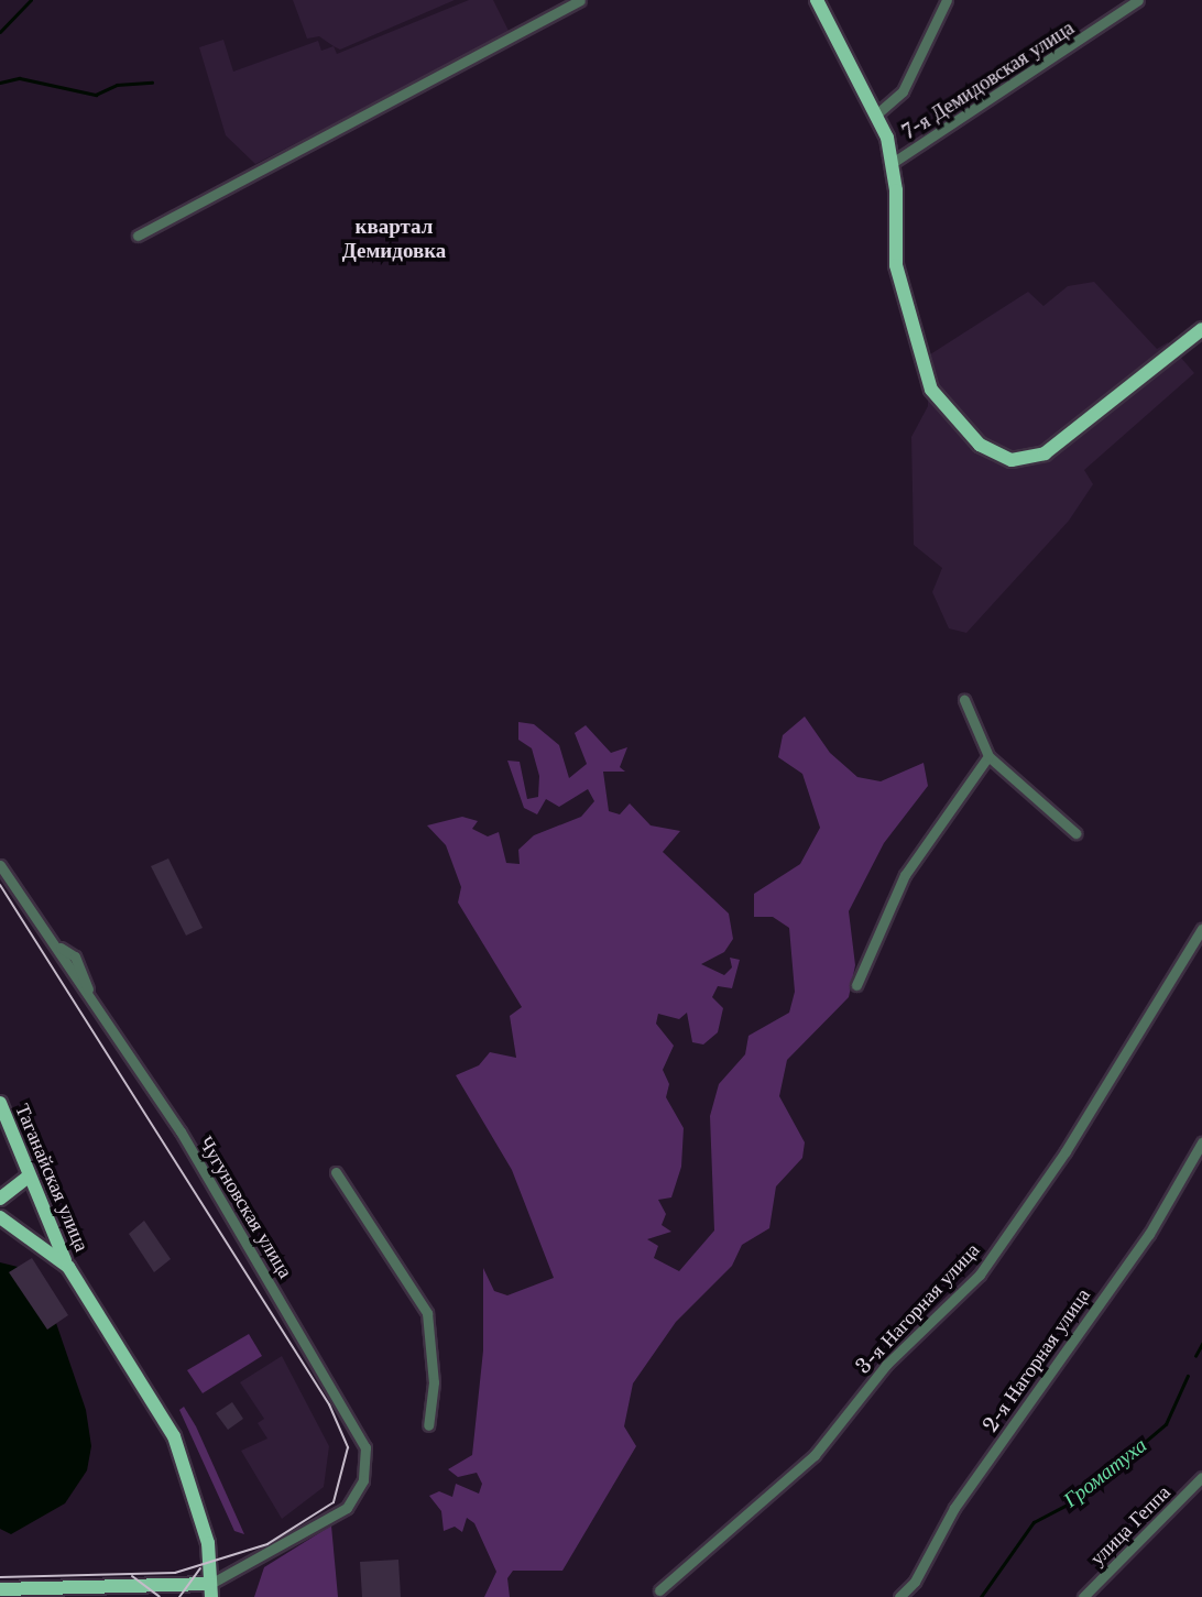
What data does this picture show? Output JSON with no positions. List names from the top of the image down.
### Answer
{
  "streets": {
    "main road": ["Таганайская улица"],
    "street": [
      "7-я Демидовская улица",
      "Чугуновская улица",
      "3-я Нагорная улица",
      "2-я Нагорная улица",
      "улица Геппа"
    ]
  },
  "districts": ["квартал Демидовка"],
  "water": ["Громатуха"]
}
